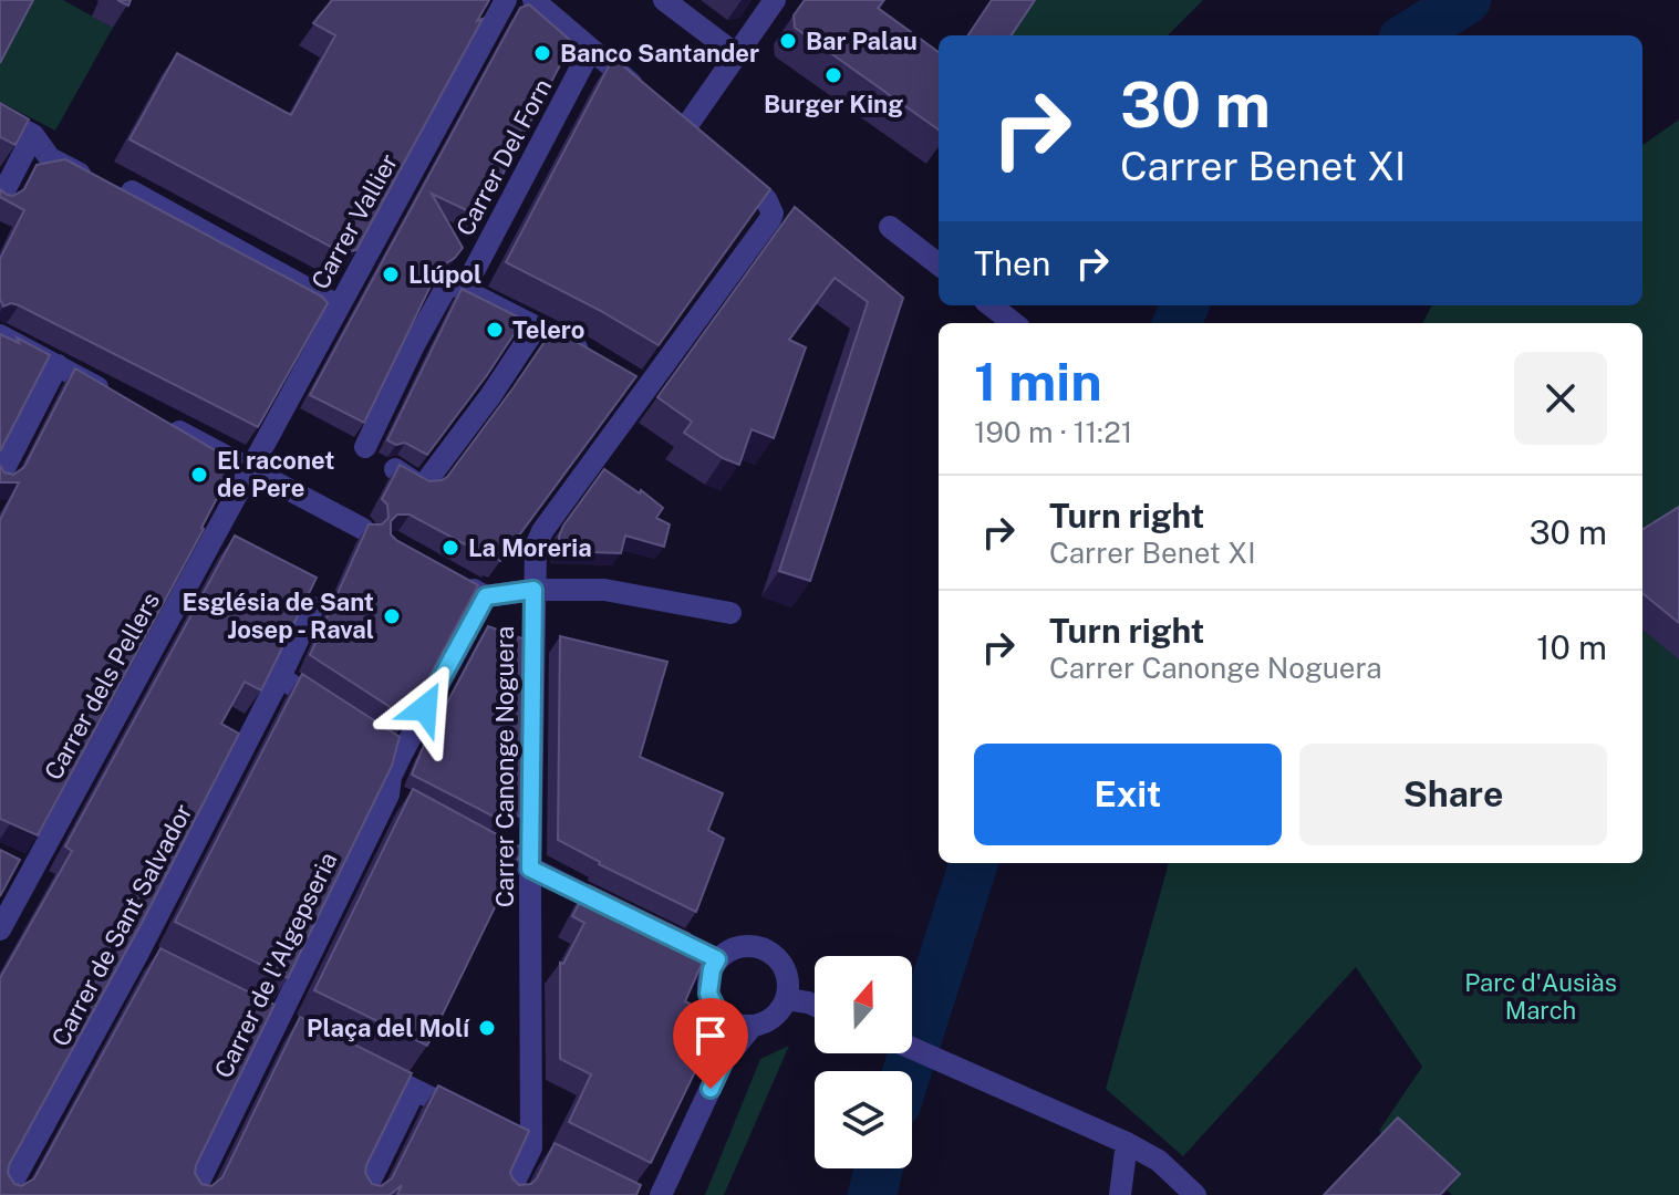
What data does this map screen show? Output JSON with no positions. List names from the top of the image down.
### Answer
{
  "streets": {
    "street": [
      "Carrer Del Forn",
      "Carrer Vallier",
      "Carrer dels Pellers",
      "Carrer Canonge Noguera",
      "Carrer de Sant Salvador",
      "Carrer de l'Algepseria"
    ]
  },
  "crossings": [
    ["Carrer Vallier", "Carrer dels Pellers"]
  ],
  "parks": ["Parc d'Ausiàs March"],
  "places": [
    "Bar Palau",
    "Banco Santander",
    "Burger King",
    "Llúpol",
    "Telero",
    "El raconet de Pere",
    "La Moreria",
    "Església de Sant Josep - Raval",
    "Plaça del Molí"
  ],
  "north": "top",
  "page": {
    "turn": ["30 m", "Carrer Benet XI"],
    "then": "Then",
    "heading": ["1 min", "190 m · 11:21"],
    "list": [
      {
        "name": "Turn right",
        "note": "Carrer Benet XI",
        "value": "30 m"
      },
      {
        "name": "Turn right",
        "note": "Carrer Canonge Noguera",
        "value": "10 m"
      }
    ],
    "buttons": ["Exit", "Share"]
  }
}
